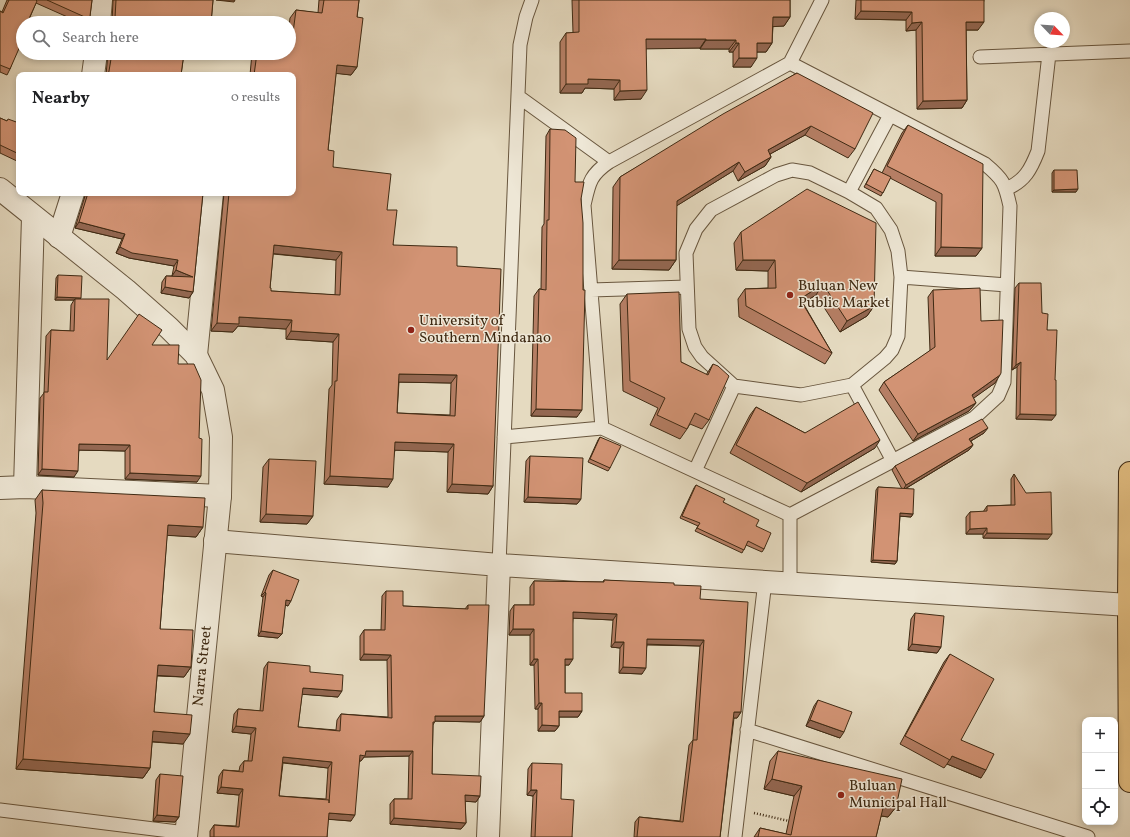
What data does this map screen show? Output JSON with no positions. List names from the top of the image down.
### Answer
{
  "streets": {
    "street": ["Narra Street"]
  },
  "places": ["Buluan New Public Market", "University of Southern Mindanao", "Buluan Municipal Hall"],
  "north": "bottom right",
  "page": {
    "search": "Search here",
    "heading": ["Nearby", "0 results"],
    "map_buttons": ["+", "−"]
  }
}
